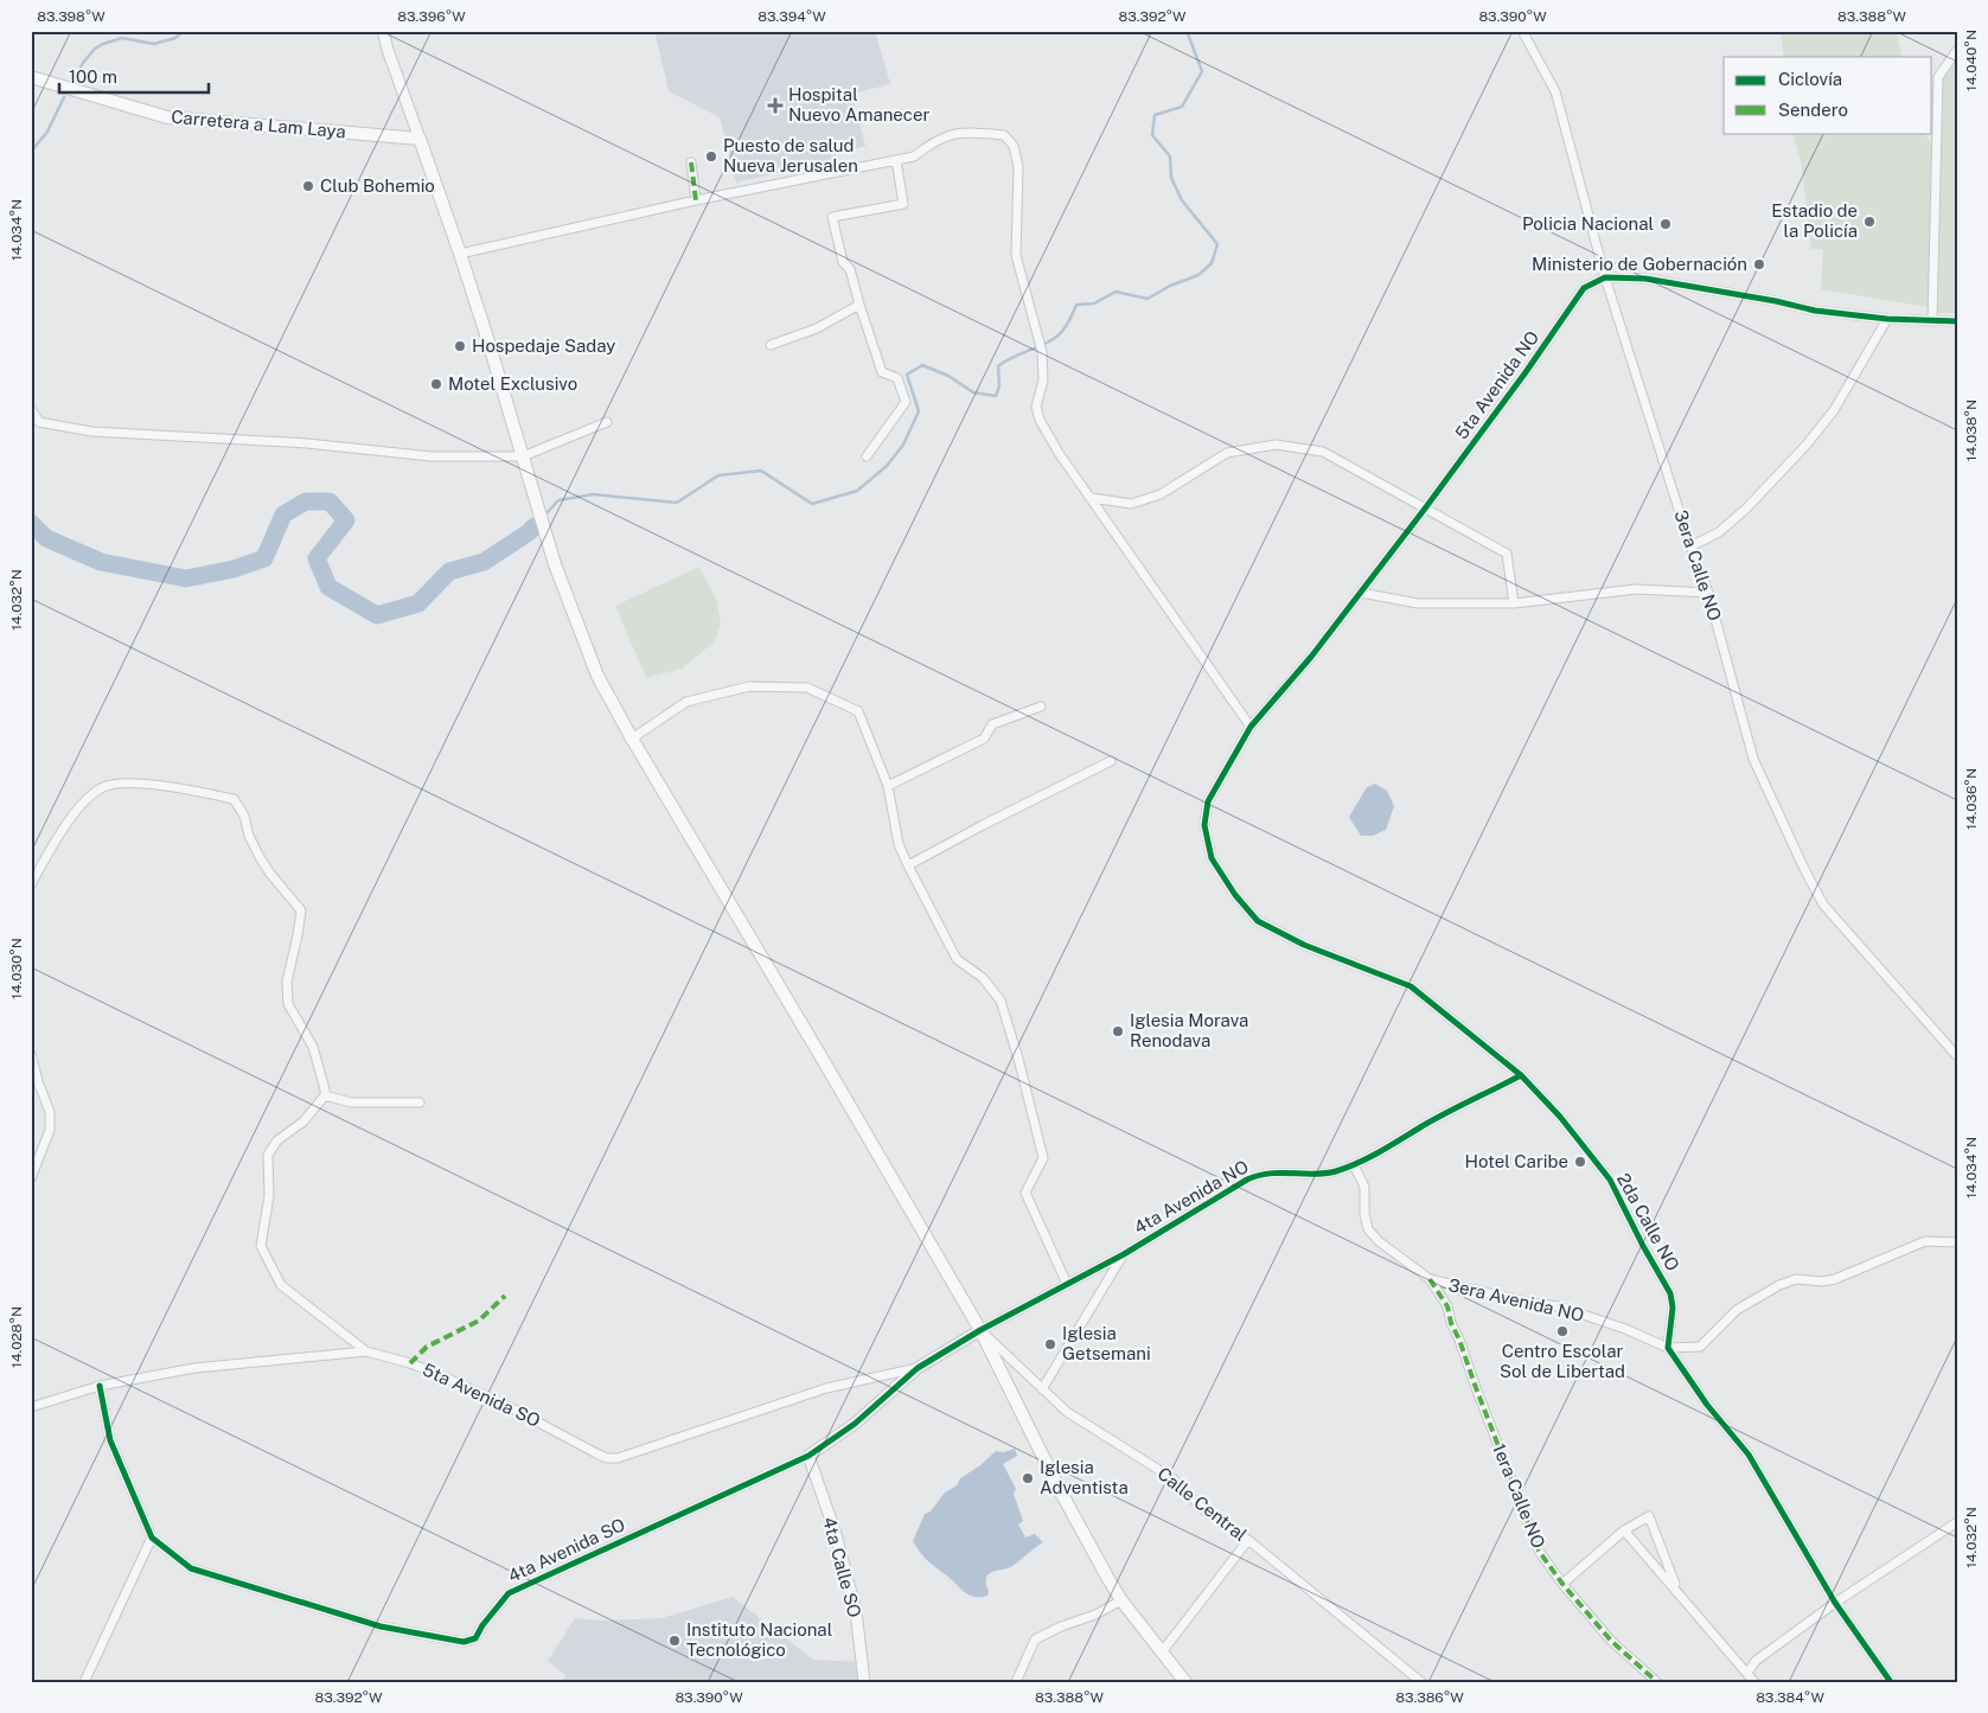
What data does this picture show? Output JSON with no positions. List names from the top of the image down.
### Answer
{
  "streets": {
    "main road": ["Carretera a Lam Laya"],
    "street": [
      "5ta Avenida NO",
      "3era Calle NO",
      "4ta Avenida NO",
      "2da Calle NO",
      "3era Avenida NO",
      "5ta Avenida SO",
      "1era Calle NO",
      "Calle Central",
      "4ta Avenida SO",
      "4ta Calle SO"
    ]
  },
  "crossings": [
    ["5ta Avenida NO", "3era Calle NO"],
    ["5ta Avenida NO", "2da Calle NO"],
    ["4ta Avenida NO", "2da Calle NO"],
    ["4ta Avenida NO", "Calle Central"],
    ["4ta Avenida NO", "4ta Avenida SO"],
    ["2da Calle NO", "3era Avenida NO"],
    ["3era Avenida NO", "1era Calle NO"],
    ["5ta Avenida SO", "4ta Avenida SO"],
    ["Calle Central", "4ta Avenida SO"],
    ["4ta Avenida SO", "4ta Calle SO"]
  ],
  "places": {
    "health": ["Hospital Nuevo Amanecer"],
    "other": [
      "Puesto de salud Nueva Jerusalen",
      "Club Bohemio",
      "Estadio de la Policía",
      "Policia Nacional",
      "Ministerio de Gobernación",
      "Hospedaje Saday",
      "Motel Exclusivo",
      "Iglesia Morava Renodava",
      "Hotel Caribe",
      "Centro Escolar Sol de Libertad",
      "Iglesia Getsemani",
      "Iglesia Adventista",
      "Instituto Nacional Tecnológico"
    ]
  },
  "legend": ["Ciclovía", "Sendero"],
  "scale_bar": "100 m",
  "coordinates": [
    "83.398°W",
    "83.396°W",
    "83.394°W",
    "83.392°W",
    "83.390°W",
    "83.388°W",
    "14.040°N",
    "14.034°N",
    "14.038°N",
    "14.032°N",
    "14.036°N",
    "14.030°N",
    "14.028°N",
    "83.386°W",
    "83.384°W"
  ]
}
